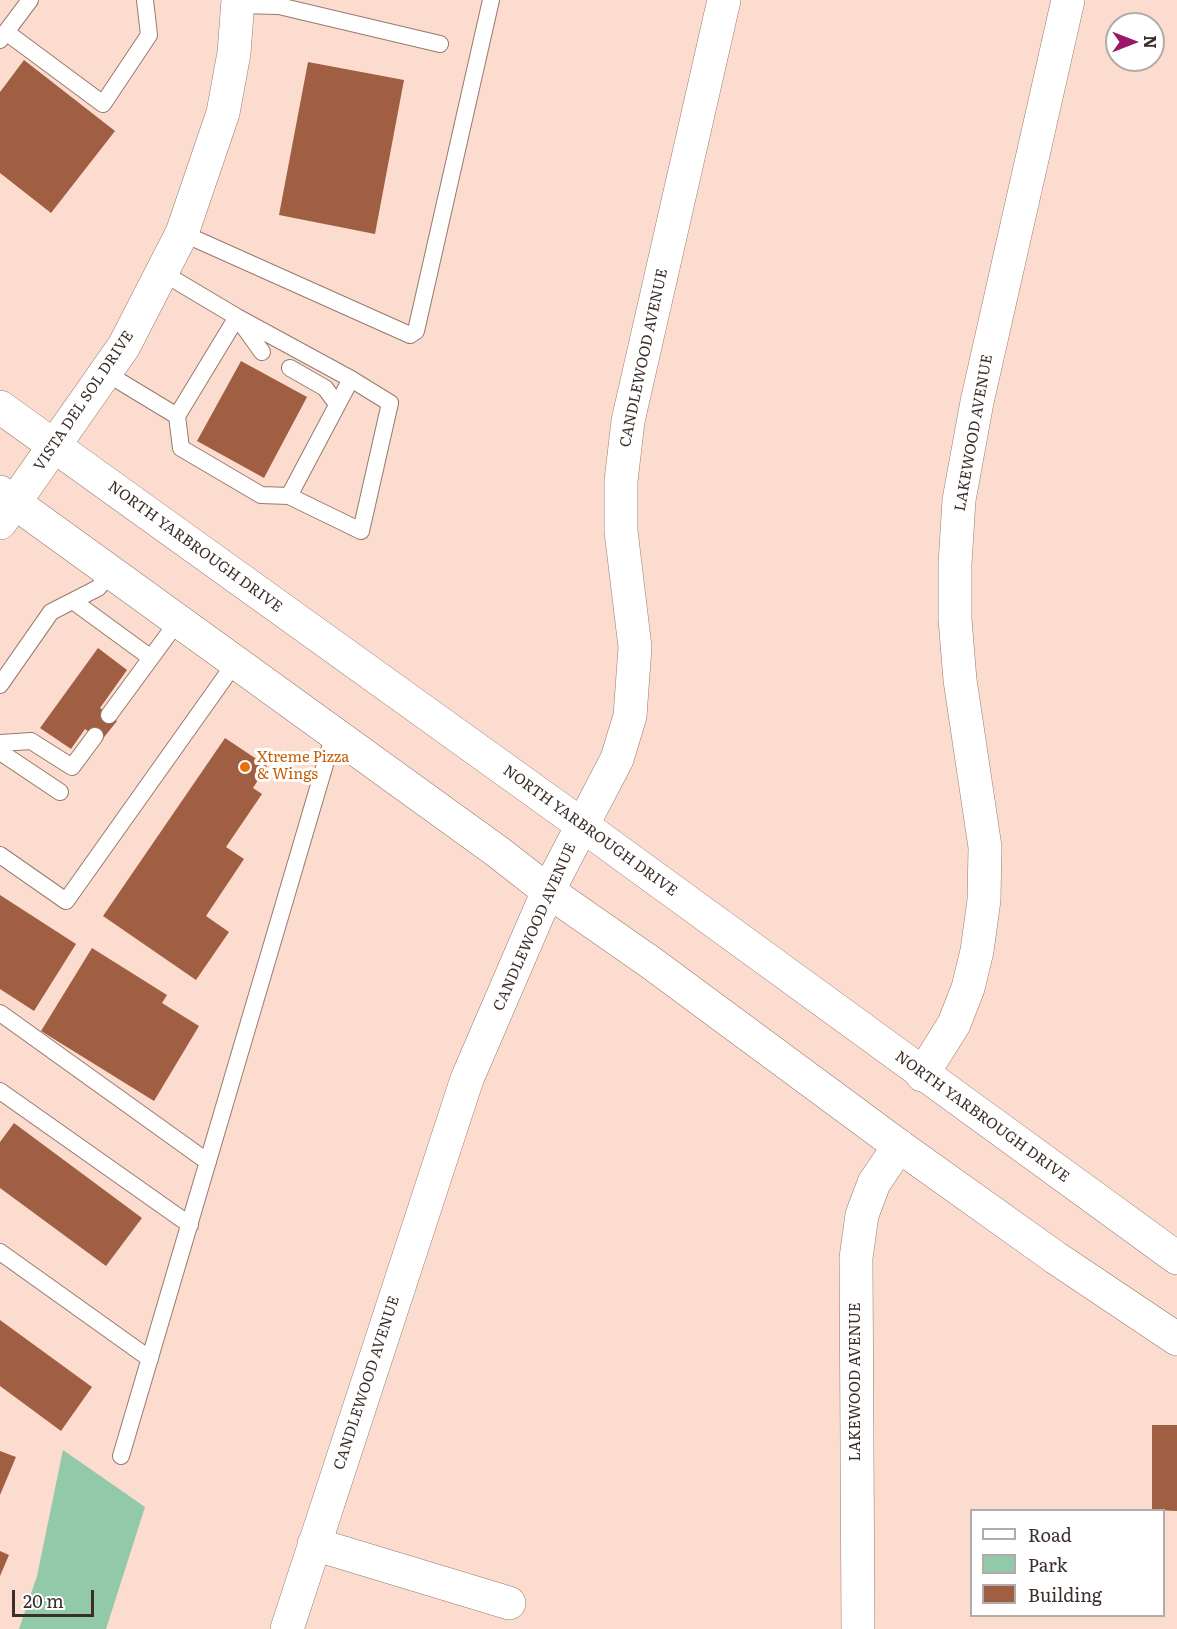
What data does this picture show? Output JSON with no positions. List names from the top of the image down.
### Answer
{
  "streets": {
    "street": [
      "CANDLEWOOD AVENUE",
      "VISTA DEL SOL DRIVE",
      "LAKEWOOD AVENUE",
      "NORTH YARBROUGH DRIVE"
    ]
  },
  "crossings": [
    ["CANDLEWOOD AVENUE", "NORTH YARBROUGH DRIVE"],
    ["VISTA DEL SOL DRIVE", "NORTH YARBROUGH DRIVE"],
    ["LAKEWOOD AVENUE", "NORTH YARBROUGH DRIVE"]
  ],
  "places": ["Xtreme Pizza & Wings"],
  "legend": ["Road", "Park", "Building"],
  "scale_bar": "20 m",
  "north": "right"
}
